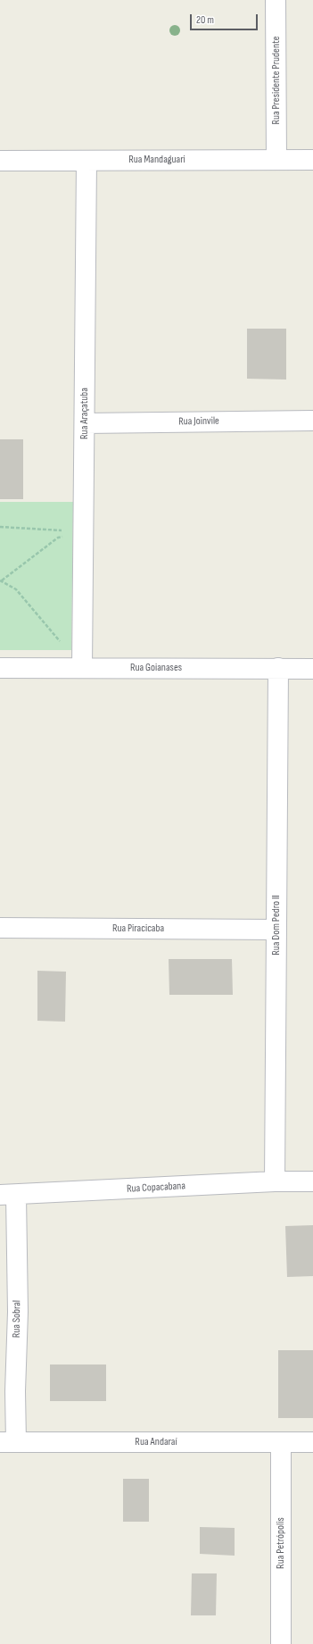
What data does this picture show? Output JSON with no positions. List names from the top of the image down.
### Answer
{
  "streets": {
    "street": [
      "Rua Presidente Prudente",
      "Rua Mandaguari",
      "Rua Araçatuba",
      "Rua Joinvile",
      "Rua Goianases",
      "Rua Dom Pedro II",
      "Rua Piracicaba",
      "Rua Copacabana",
      "Rua Sobral",
      "Rua Andaraí",
      "Rua Petrópolis"
    ]
  },
  "crossings": [
    ["Rua Presidente Prudente", "Rua Mandaguari"],
    ["Rua Mandaguari", "Rua Araçatuba"],
    ["Rua Araçatuba", "Rua Joinvile"],
    ["Rua Araçatuba", "Rua Goianases"],
    ["Rua Goianases", "Rua Dom Pedro II"],
    ["Rua Dom Pedro II", "Rua Piracicaba"],
    ["Rua Dom Pedro II", "Rua Copacabana"],
    ["Rua Copacabana", "Rua Sobral"],
    ["Rua Sobral", "Rua Andaraí"],
    ["Rua Andaraí", "Rua Petrópolis"]
  ],
  "scale_bar": "20 m"
}
